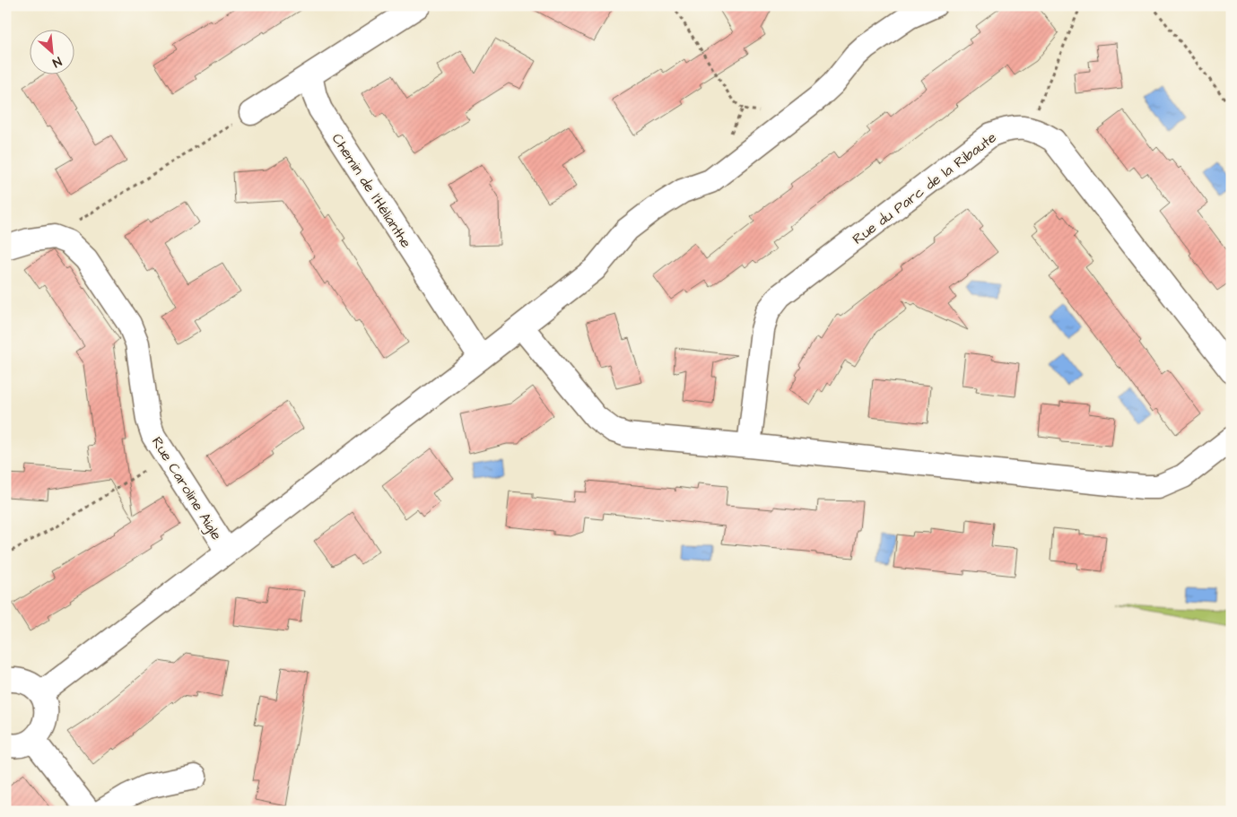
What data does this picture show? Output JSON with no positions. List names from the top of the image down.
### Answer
{
  "streets": {
    "street": ["Rue du Parc de la Ribaute", "Chemin de l'Hélianthe", "Rue Caroline Aigle"]
  },
  "north": "bottom right"
}
